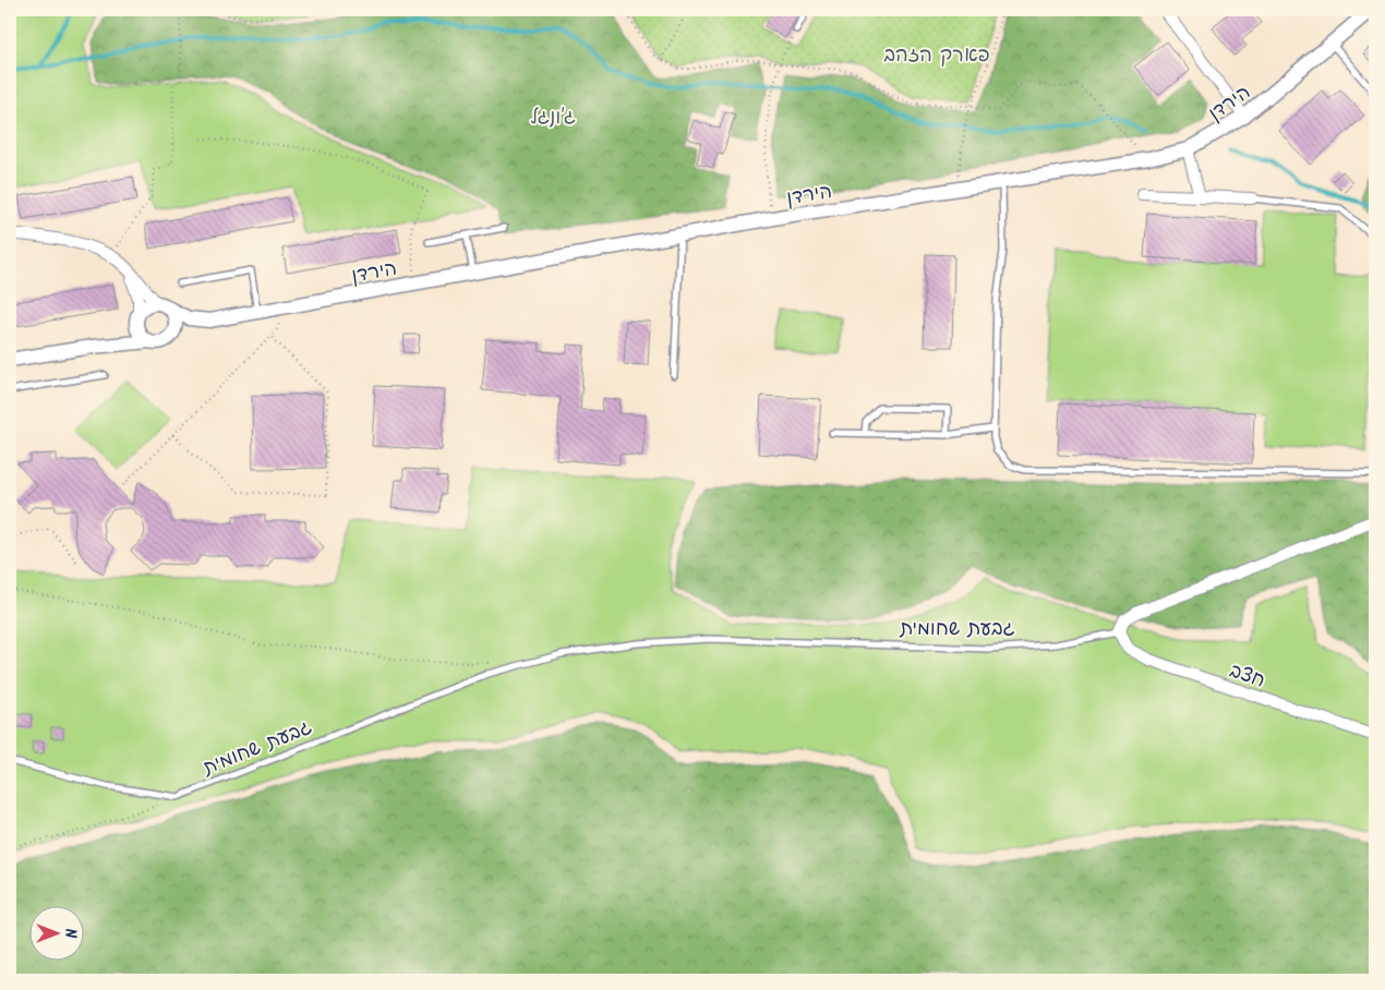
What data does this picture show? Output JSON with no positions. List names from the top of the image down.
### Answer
{
  "streets": {
    "street": ["הירדן", "חצב"],
    "lane": ["גבעת שחומית"]
  },
  "crossings": [
    ["גבעת שחומית", "חצב"]
  ],
  "parks": ["פארק הזהב", "ג'ונגל"],
  "north": "right"
}
